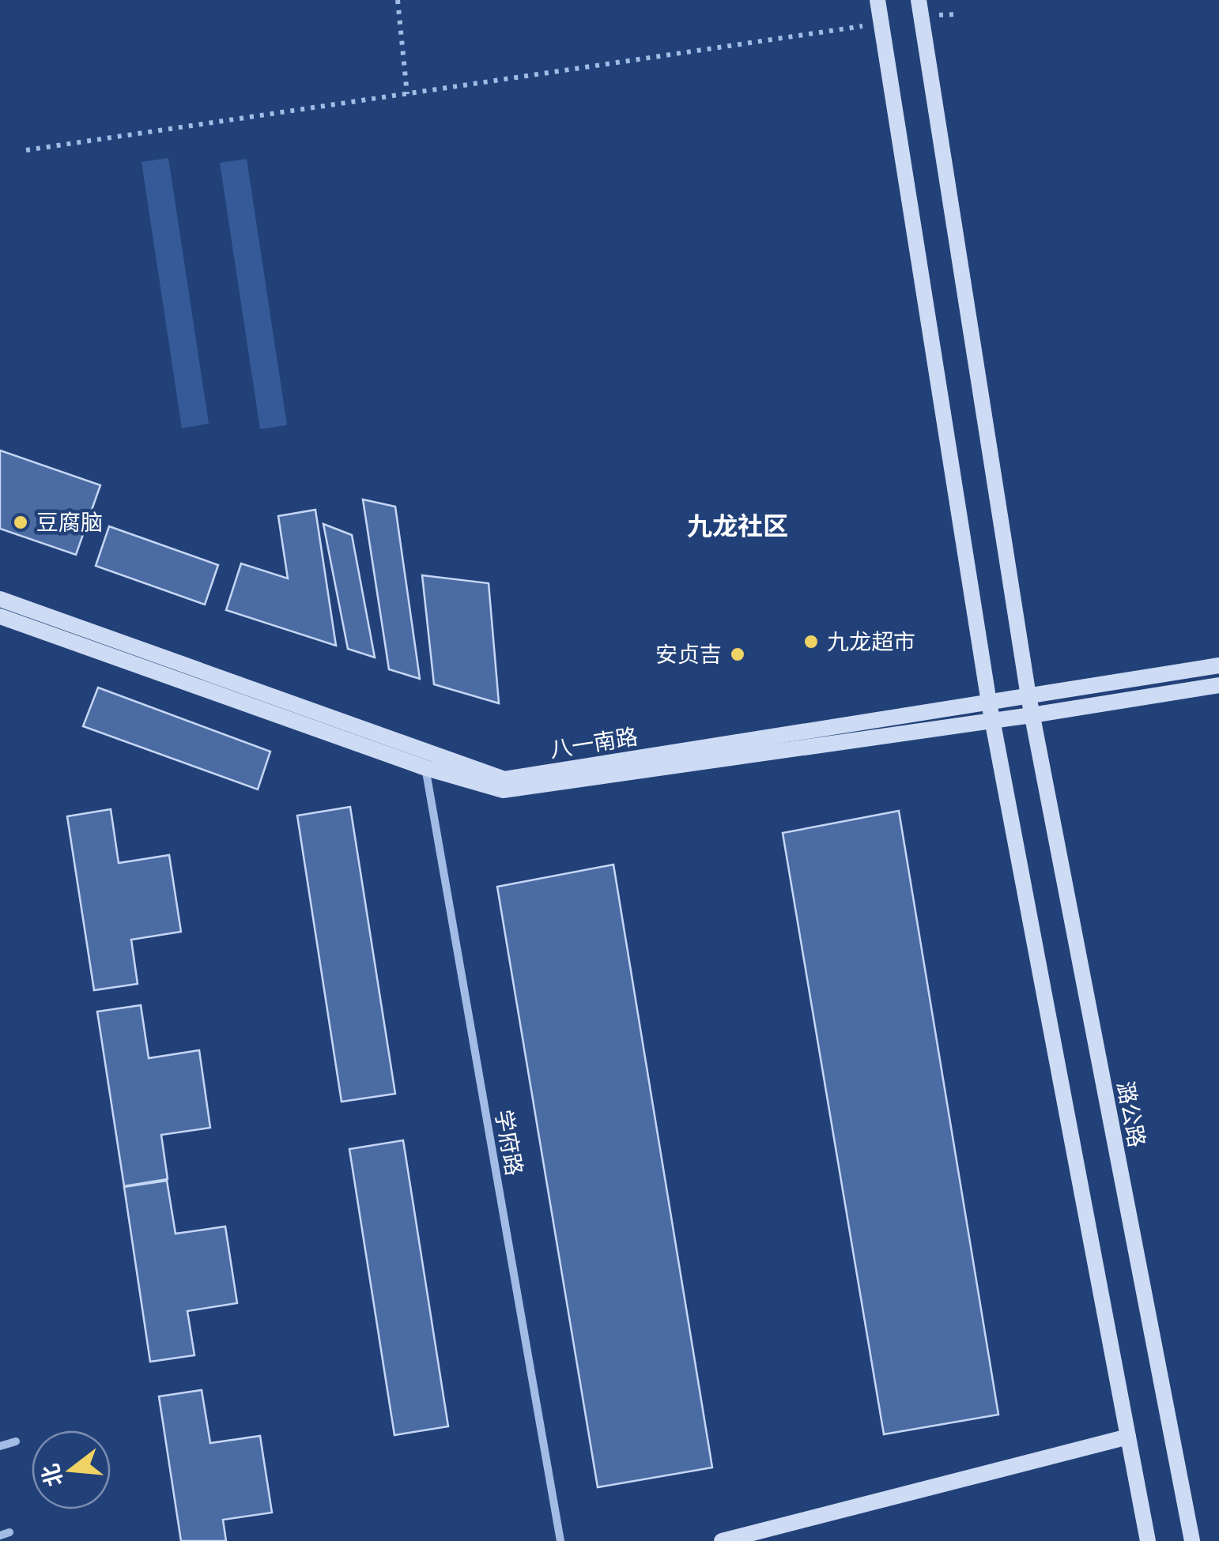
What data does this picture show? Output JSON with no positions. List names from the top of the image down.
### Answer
{
  "streets": {
    "main road": ["八一南路", "潞公路"],
    "street": ["学府路"]
  },
  "crossings": [
    ["八一南路", "潞公路"],
    ["八一南路", "学府路"]
  ],
  "districts": ["九龙社区"],
  "places": ["豆腐脑", "九龙超市", "安贞吉"],
  "north": "left"
}
